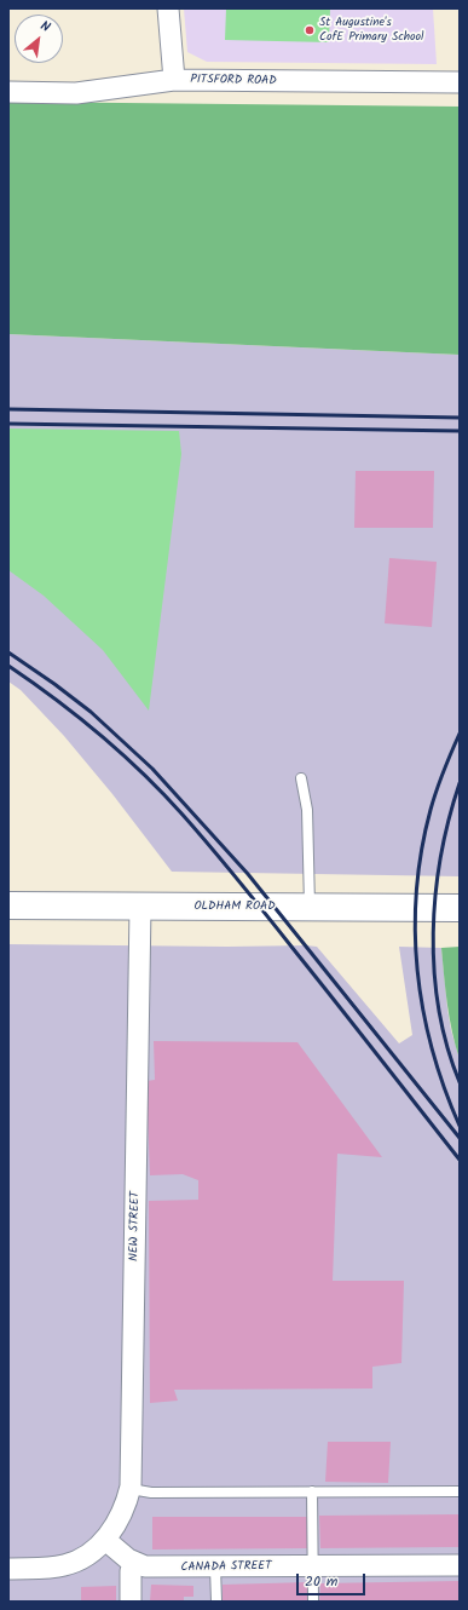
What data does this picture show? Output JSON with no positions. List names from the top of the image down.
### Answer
{
  "streets": {
    "highway": ["OLDHAM ROAD"],
    "street": ["PITSFORD ROAD", "NEW STREET", "CANADA STREET"]
  },
  "crossings": [
    ["OLDHAM ROAD", "NEW STREET"],
    ["NEW STREET", "CANADA STREET"]
  ],
  "places": ["St Augustine's CofE Primary School"],
  "scale_bar": "20 m",
  "north": "top right"
}
